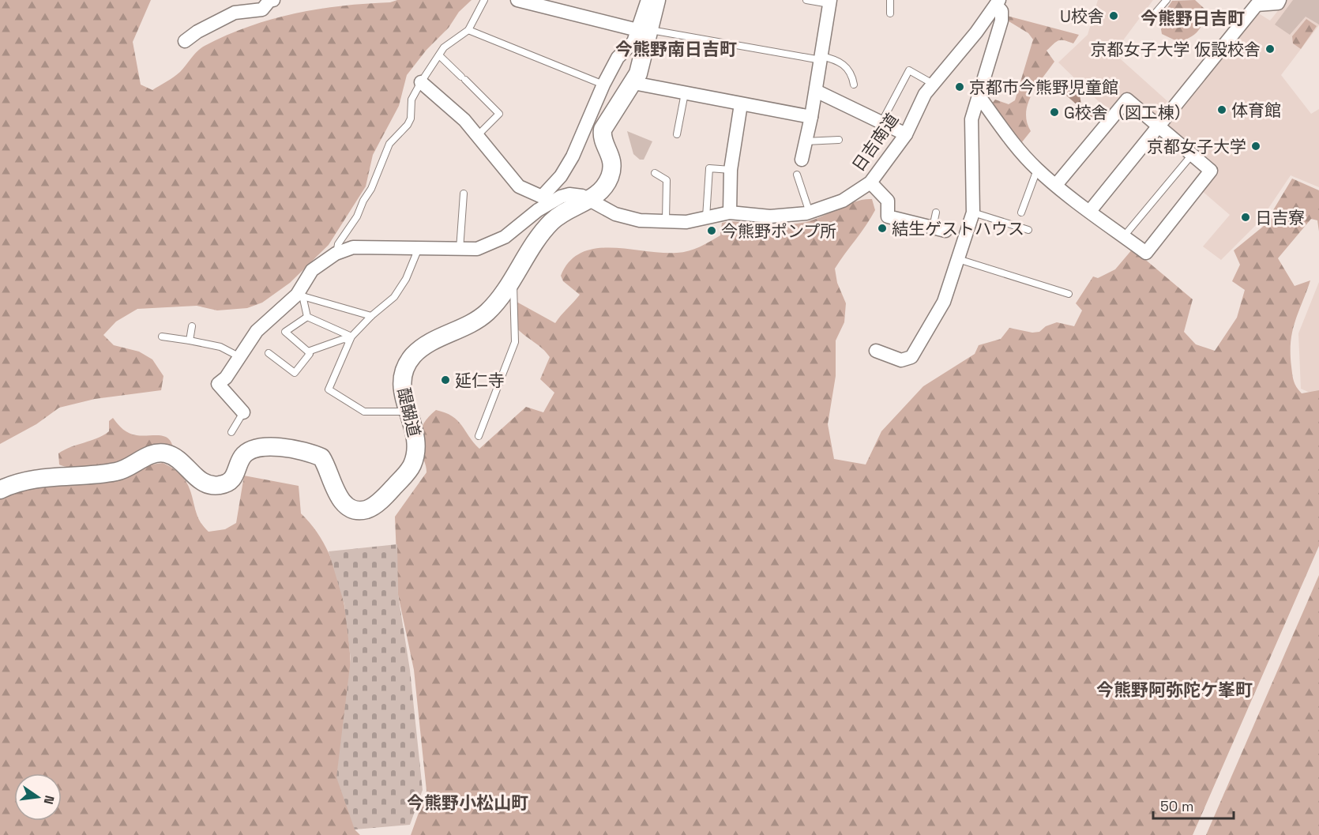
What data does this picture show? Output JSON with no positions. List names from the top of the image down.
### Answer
{
  "streets": {
    "main road": ["醍醐道"],
    "street": ["日吉南道"]
  },
  "crossings": [
    ["日吉南道", "醍醐道"]
  ],
  "districts": [
    "今熊野日吉町",
    "今熊野南日吉町",
    "今熊野阿弥陀ケ峯町",
    "今熊野小松山町"
  ],
  "places": [
    "U校舎",
    "京都女子大学 仮設校舎",
    "京都市今熊野児童館",
    "体育館",
    "G校舎（図工棟）",
    "京都女子大学",
    "日吉寮",
    "結生ゲストハウス",
    "今熊野ポンプ所",
    "延仁寺"
  ],
  "scale_bar": "50 m",
  "north": "right"
}
